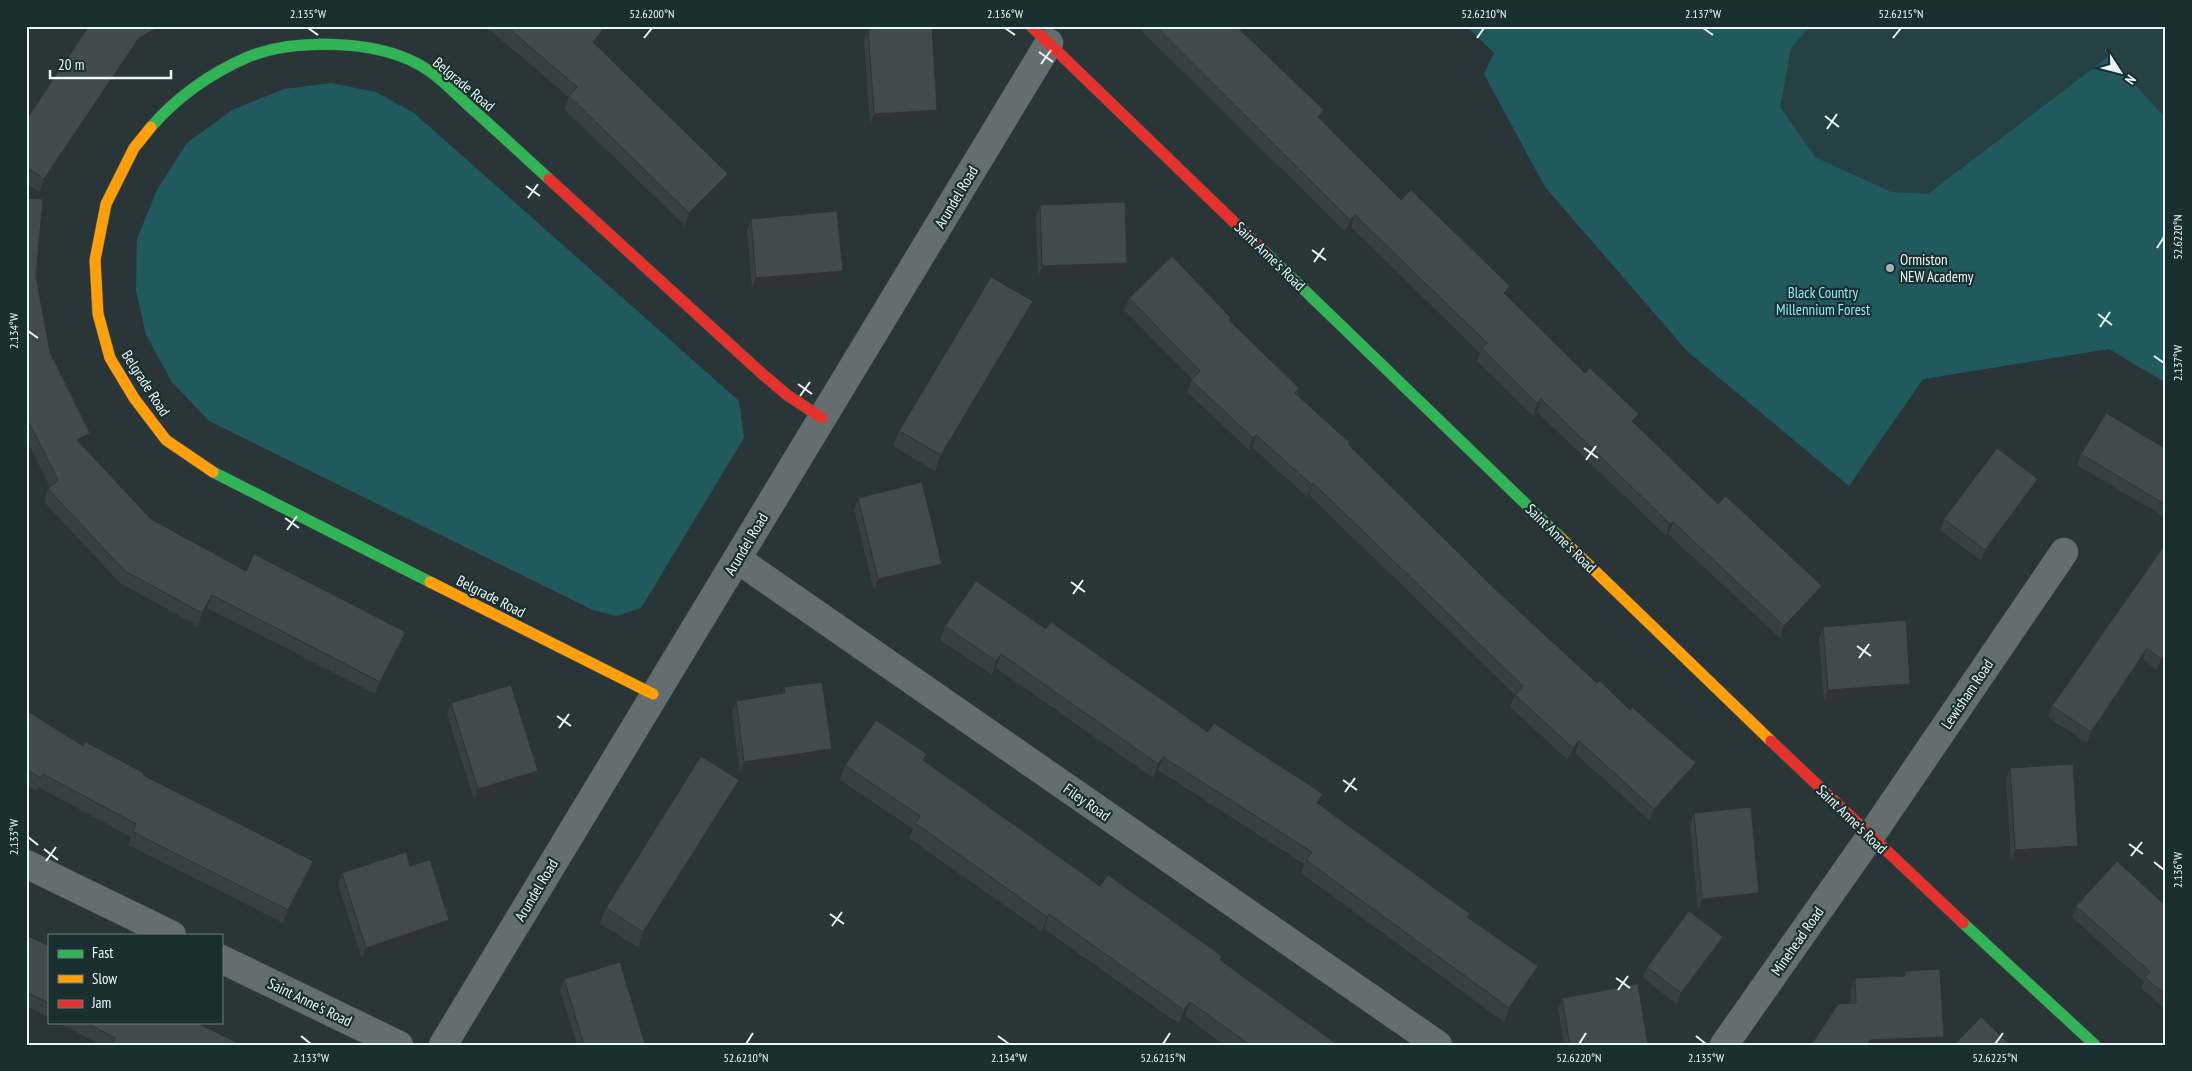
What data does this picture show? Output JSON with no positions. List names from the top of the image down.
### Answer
{
  "streets": {
    "street": [
      "Belgrade Road",
      "Arundel Road",
      "Saint Anne's Road",
      "Lewisham Road",
      "Filey Road",
      "Minehead Road"
    ]
  },
  "crossings": [
    ["Belgrade Road", "Arundel Road"],
    ["Arundel Road", "Saint Anne's Road"],
    ["Arundel Road", "Filey Road"],
    ["Saint Anne's Road", "Lewisham Road"],
    ["Saint Anne's Road", "Minehead Road"],
    ["Lewisham Road", "Minehead Road"]
  ],
  "parks": ["Black Country Millennium Forest"],
  "places": ["Ormiston NEW Academy"],
  "legend": ["Fast", "Slow", "Jam"],
  "scale_bar": "20 m",
  "north": "bottom right",
  "coordinates": [
    "2.135°W",
    "52.6200°N",
    "2.136°W",
    "52.6210°N",
    "2.137°W",
    "52.6215°N",
    "52.6220°N",
    "2.134°W",
    "2.133°W",
    "52.6225°N"
  ]
}
